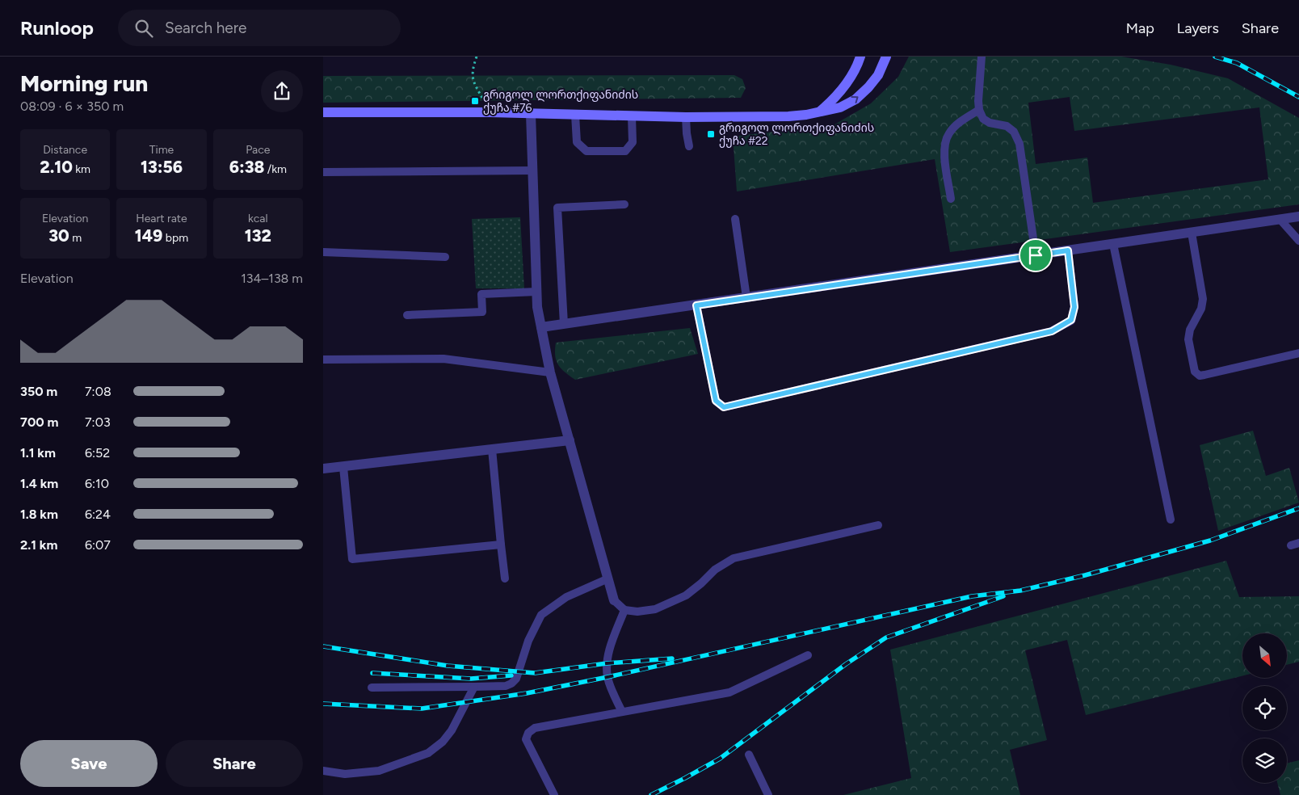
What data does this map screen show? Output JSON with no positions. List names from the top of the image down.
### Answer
{
  "places": {
    "transit": ["გრიგოლ ლორთქიფანიძის ქუჩა #76", "გრიგოლ ლორთქიფანიძის ქუჩა #22"]
  },
  "north": "bottom right",
  "page": {
    "header": "Runloop",
    "search": "Search here",
    "nav": ["Map", "Layers", "Share"],
    "heading": ["Morning run", "08:09 · 6 × 350 m"],
    "stats": [
      ["Distance", "2.10 km"],
      ["Time", "13:56"],
      ["Pace", "6:38 /km"],
      ["Elevation", "30 m"],
      ["Heart rate", "149 bpm"],
      ["kcal", "132"]
    ],
    "chart": ["Elevation", "134–138 m"],
    "list": [
      {
        "name": "350 m",
        "note": "7:08"
      },
      {
        "name": "700 m",
        "note": "7:03"
      },
      {
        "name": "1.1 km",
        "note": "6:52"
      },
      {
        "name": "1.4 km",
        "note": "6:10"
      },
      {
        "name": "1.8 km",
        "note": "6:24"
      },
      {
        "name": "2.1 km",
        "note": "6:07"
      }
    ],
    "buttons": ["Save", "Share"]
  }
}
